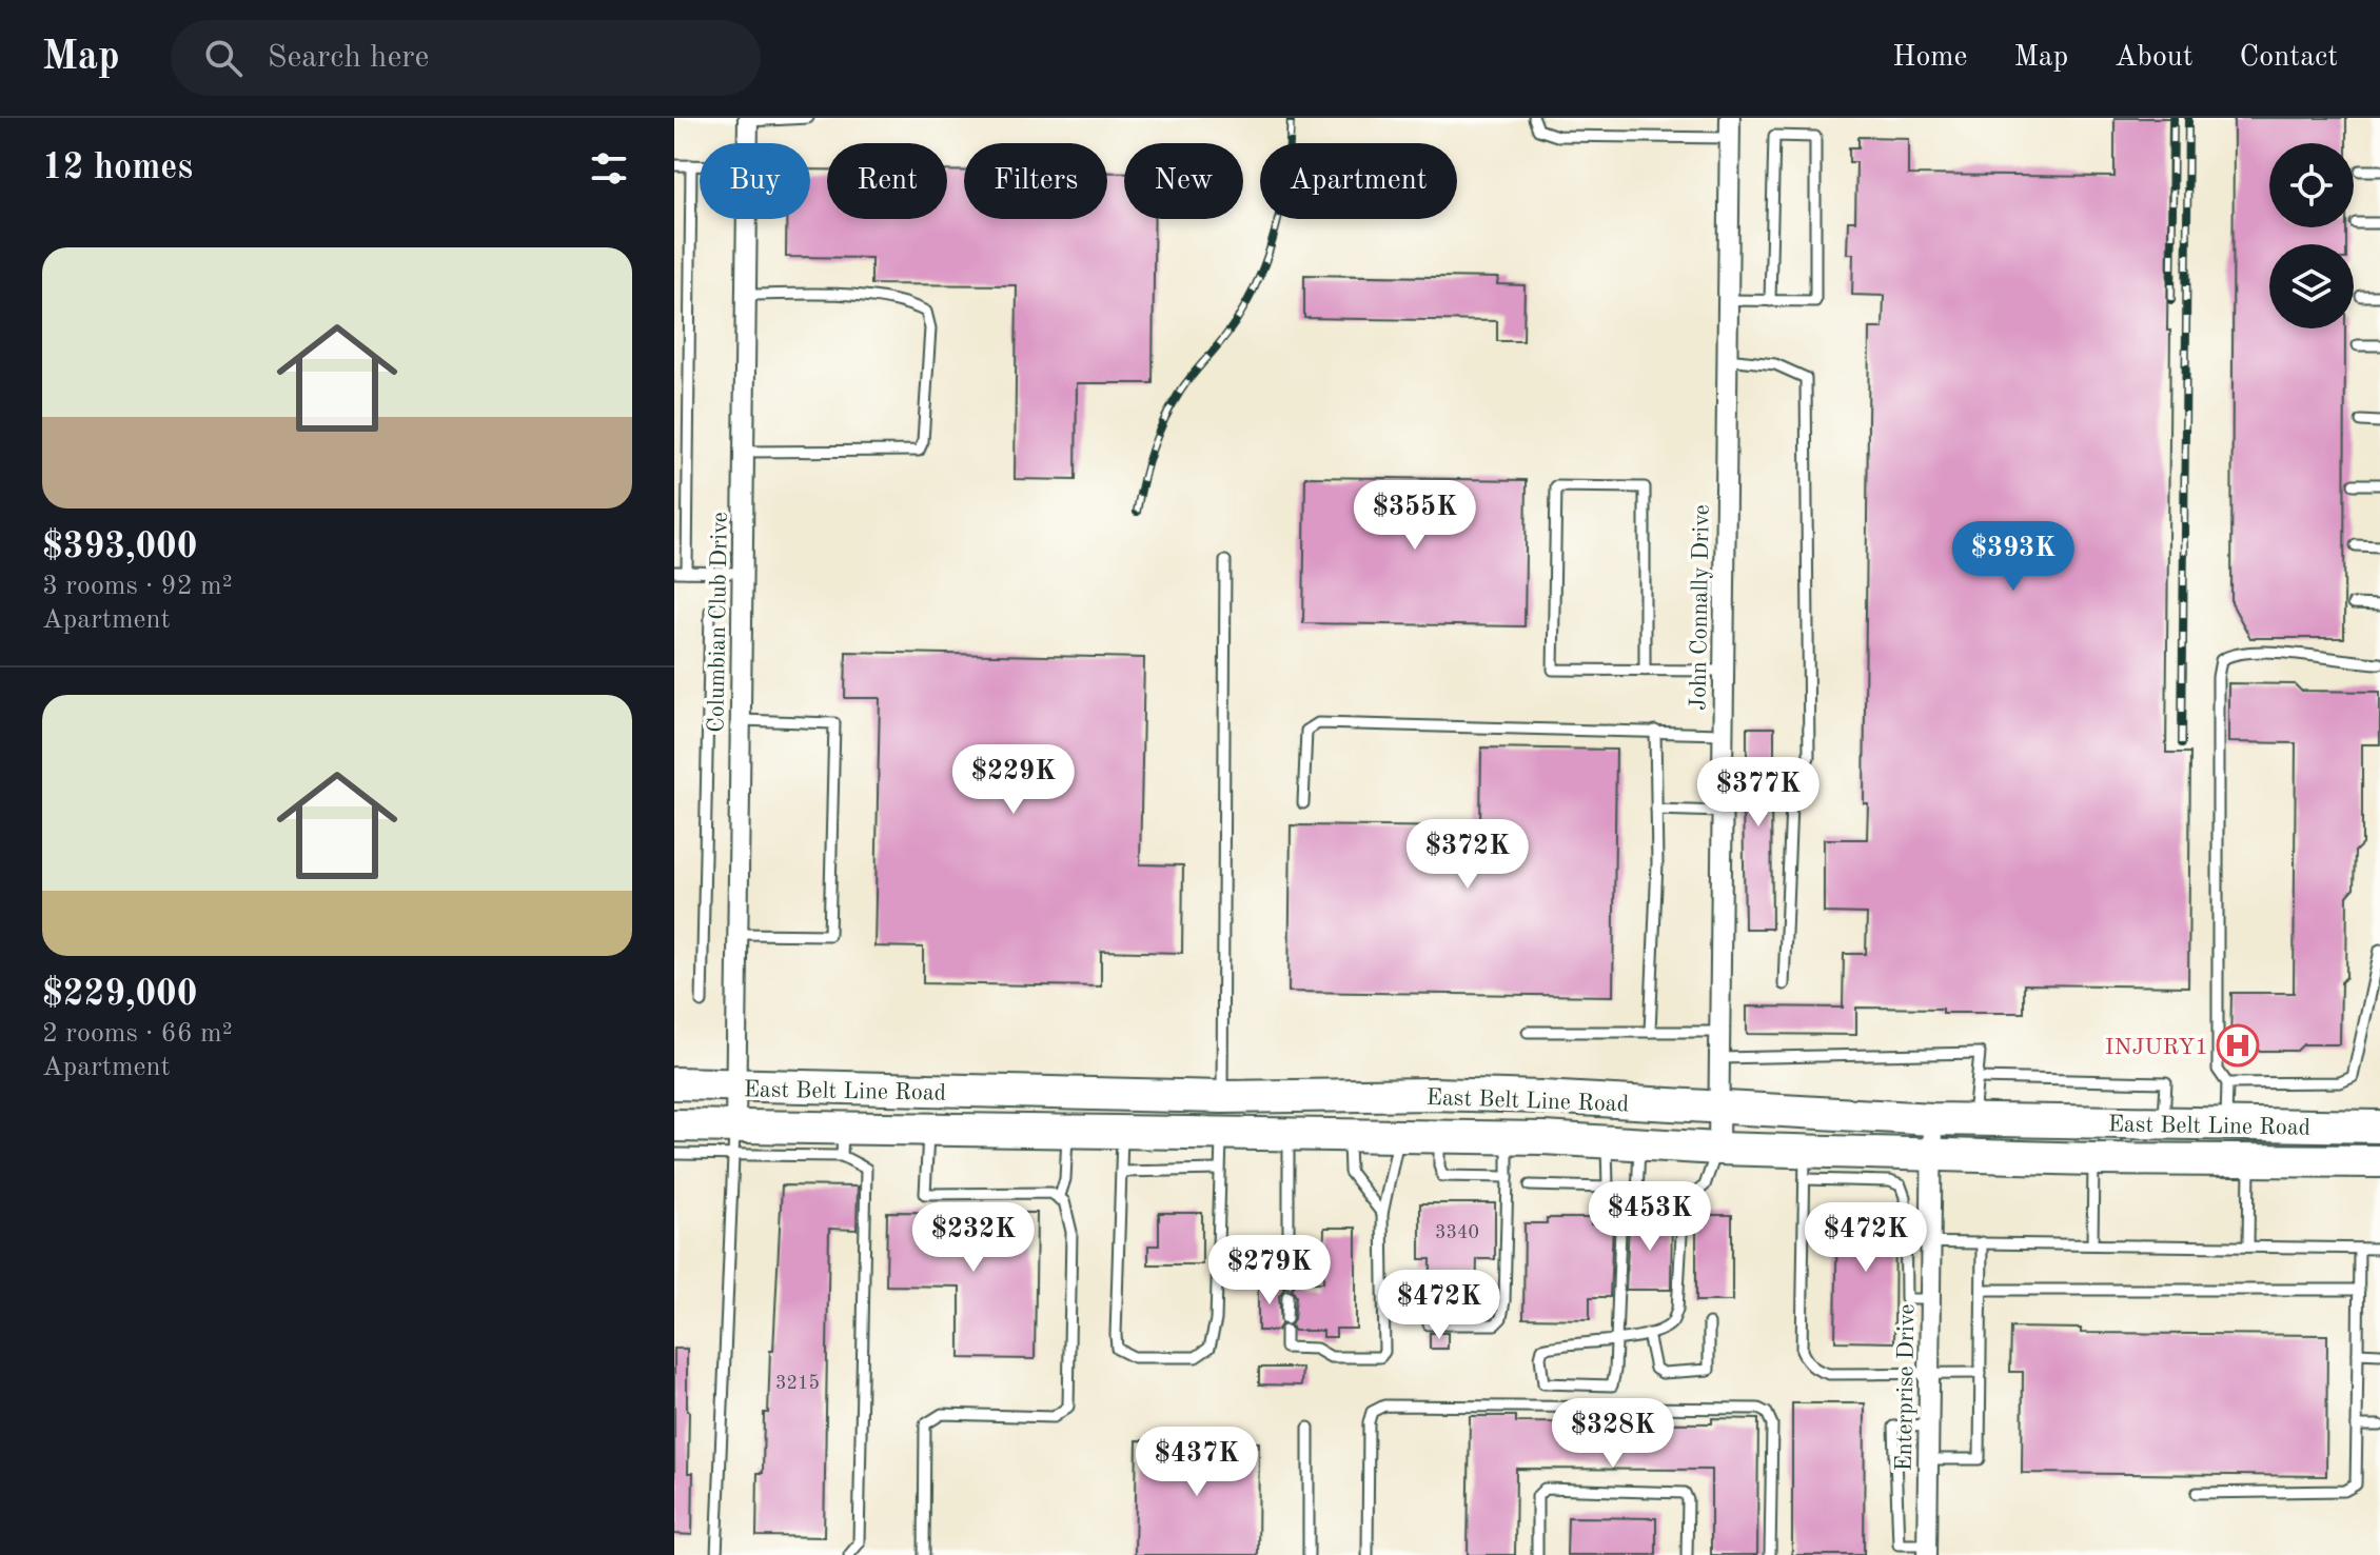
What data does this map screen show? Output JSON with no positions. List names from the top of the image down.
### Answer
{
  "streets": {
    "main road": ["East Belt Line Road"],
    "street": ["John Connally Drive", "Columbian Club Drive", "Enterprise Drive"]
  },
  "crossings": [
    ["John Connally Drive", "East Belt Line Road"],
    ["Columbian Club Drive", "East Belt Line Road"],
    ["East Belt Line Road", "Enterprise Drive"]
  ],
  "places": {
    "hospital": ["INJURY1"]
  },
  "house_numbers": ["3340", "3215"],
  "page": {
    "header": "Map",
    "search": "Search here",
    "nav": [
      "Home",
      "Map",
      "About",
      "Contact"
    ],
    "heading": "12 homes",
    "chip": [
      "Buy",
      "Rent",
      "Filters",
      "New",
      "Apartment"
    ],
    "list": [
      {
        "name": "$393,000",
        "note": "3 rooms · 92 m² · Apartment"
      },
      {
        "name": "$229,000",
        "note": "2 rooms · 66 m² · Apartment"
      }
    ],
    "price": [
      "$355K",
      "$393K",
      "$229K",
      "$377K",
      "$372K",
      "$453K",
      "$232K",
      "$472K",
      "$279K",
      "$472K",
      "$328K",
      "$437K"
    ]
  }
}
